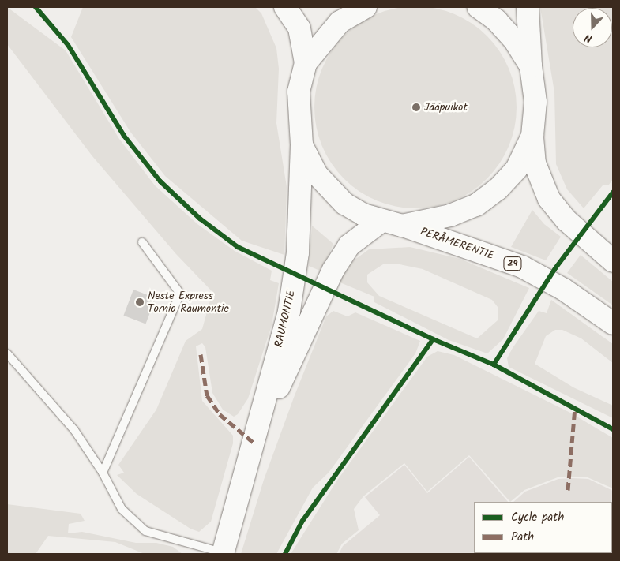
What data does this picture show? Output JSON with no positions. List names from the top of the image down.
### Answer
{
  "streets": {
    "main road": ["PERÄMERENTIE", "29", "RAUMONTIE"]
  },
  "crossings": [
    ["PERÄMERENTIE", "29"],
    ["PERÄMERENTIE", "RAUMONTIE"],
    ["29", "RAUMONTIE"]
  ],
  "places": ["Jääpuikot", "Neste Express Tornio Raumontie"],
  "legend": ["Cycle path", "Path"],
  "north": "bottom"
}
